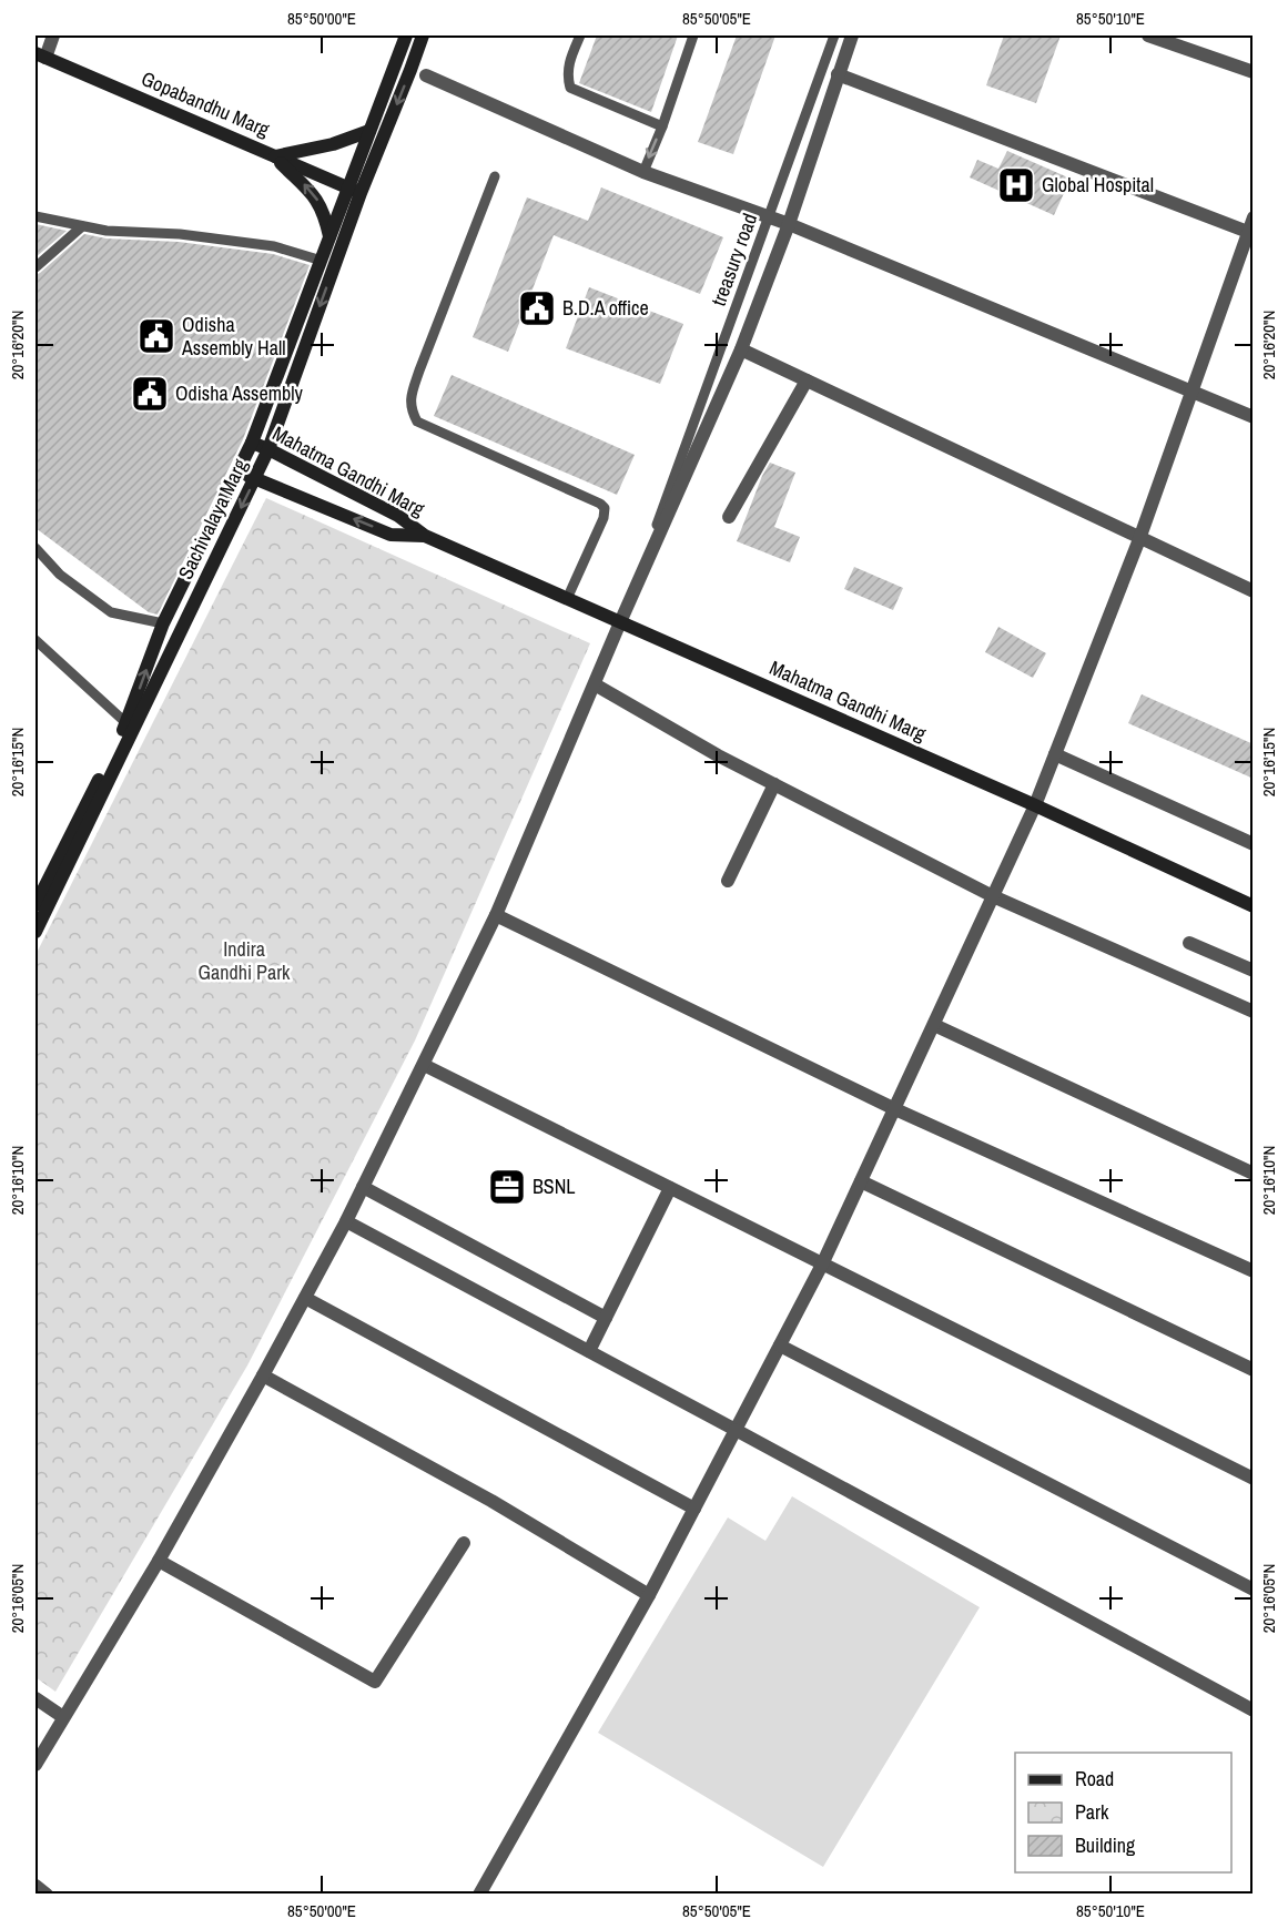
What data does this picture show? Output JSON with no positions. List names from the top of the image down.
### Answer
{
  "streets": {
    "street": ["Gopabandhu Marg", "Mahatma Gandhi Marg", "Sachivalaya Marg"],
    "lane": ["treasury road"]
  },
  "crossings": [
    ["Gopabandhu Marg", "Sachivalaya Marg"],
    ["Mahatma Gandhi Marg", "Sachivalaya Marg"]
  ],
  "parks": ["Indira Gandhi Park"],
  "places": {
    "hospital": ["Global Hospital"],
    "public building": ["B.D.A office", "Odisha Assembly Hall", "Odisha Assembly"],
    "office": ["BSNL"]
  },
  "legend": ["Road", "Park", "Building"],
  "coordinates": [
    "85°50'00\"E",
    "85°50'05\"E",
    "85°50'10\"E",
    "20°16'20\"N",
    "20°16'15\"N",
    "20°16'10\"N",
    "20°16'05\"N"
  ]
}
